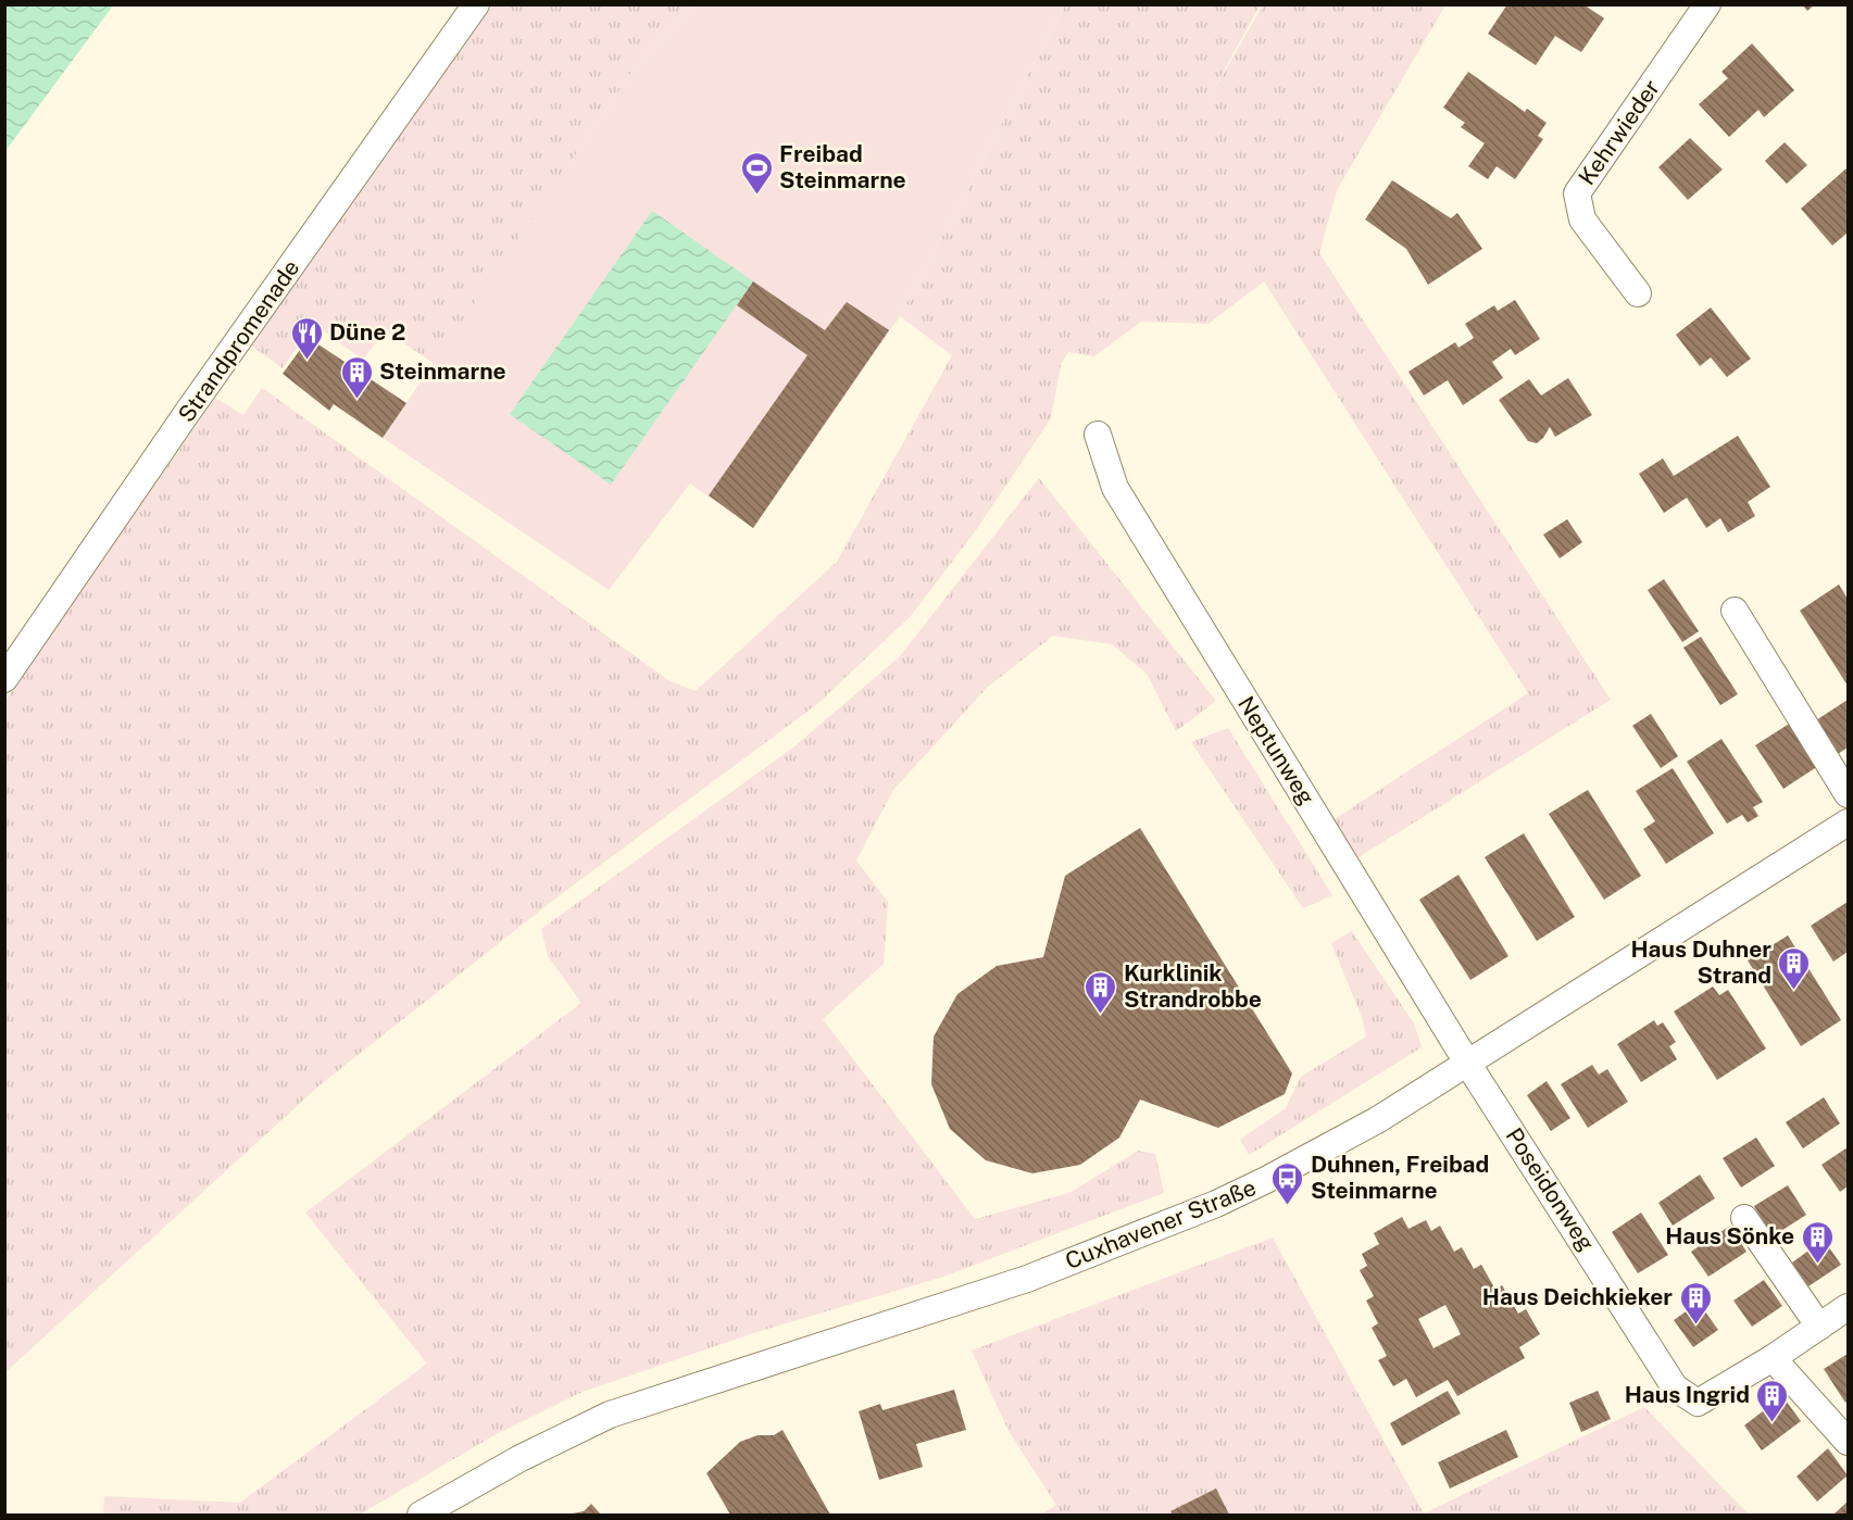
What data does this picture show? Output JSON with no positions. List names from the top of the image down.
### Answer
{
  "streets": {
    "street": [
      "Kehrwieder",
      "Strandpromenade",
      "Neptunweg",
      "Poseidonweg",
      "Cuxhavener Straße"
    ]
  },
  "crossings": [
    ["Neptunweg", "Poseidonweg"],
    ["Neptunweg", "Cuxhavener Straße"],
    ["Poseidonweg", "Cuxhavener Straße"]
  ],
  "places": {
    "sports": ["Freibad Steinmarne"],
    "restaurant": ["Düne 2"],
    "building": [
      "Steinmarne",
      "Haus Duhner Strand",
      "Kurklinik Strandrobbe",
      "Haus Sönke",
      "Haus Deichkieker",
      "Haus Ingrid"
    ],
    "bus stop": ["Duhnen, Freibad Steinmarne"]
  }
}
